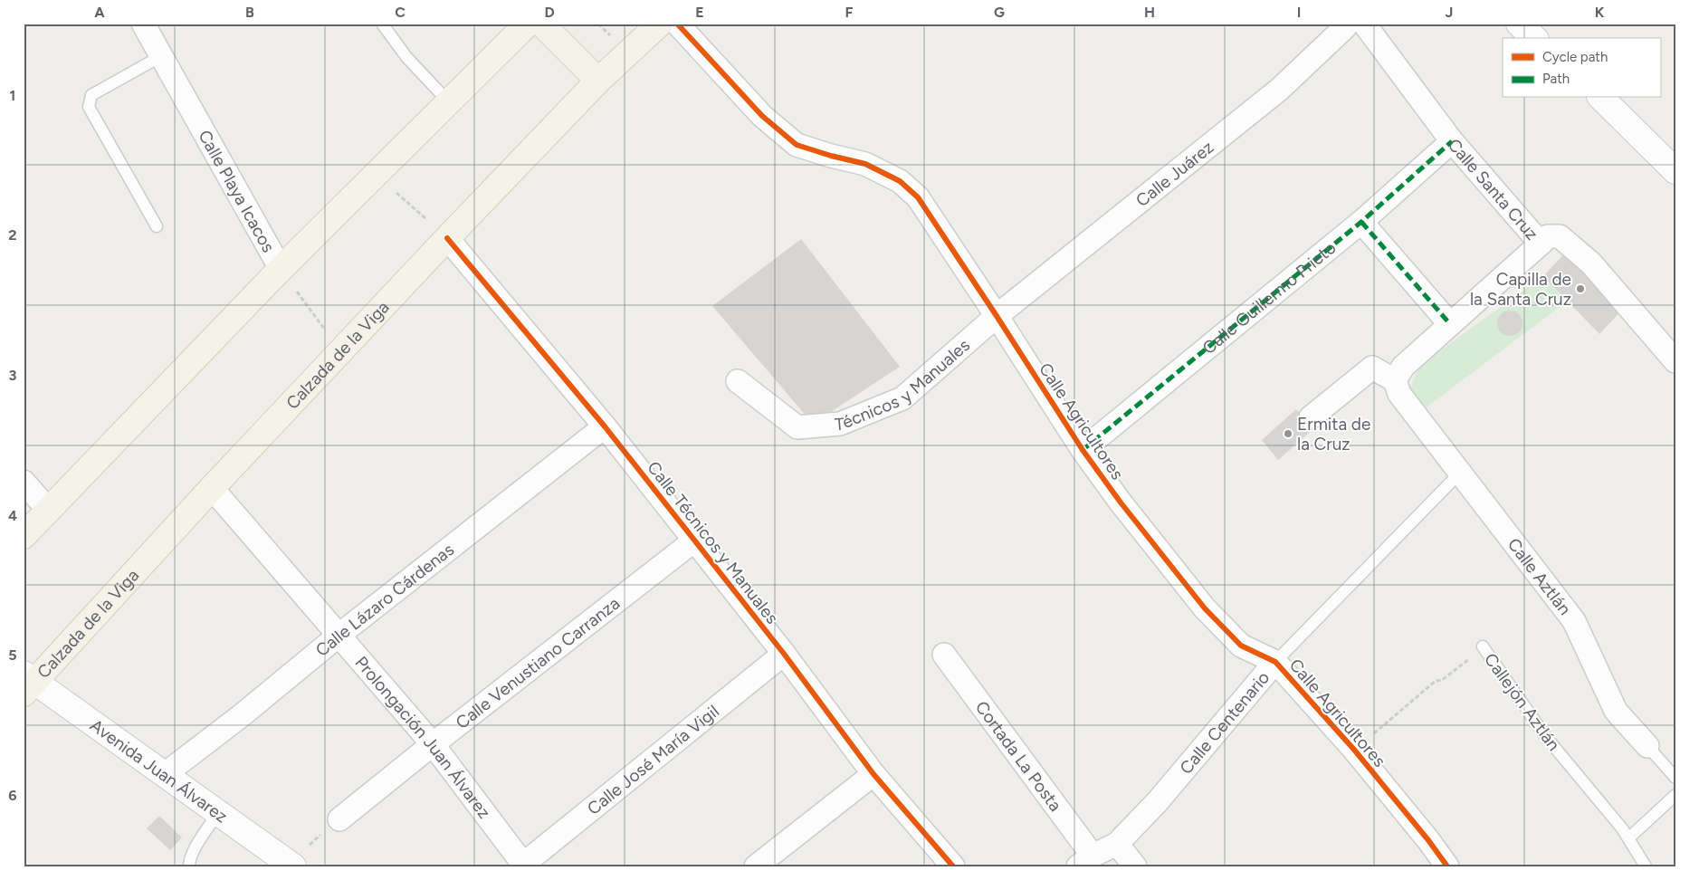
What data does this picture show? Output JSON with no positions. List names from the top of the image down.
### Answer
{
  "streets": {
    "main road": ["Calzada de la Viga"],
    "street": [
      "Calle Juárez",
      "Calle Santa Cruz",
      "Calle Playa Icacos",
      "Calle Guillermo Prieto",
      "Técnicos y Manuales",
      "Calle Agricultores",
      "Calle Técnicos y Manuales",
      "Calle Aztlán",
      "Calle Lázaro Cárdenas",
      "Calle Venustiano Carranza",
      "Calle Centenario",
      "Prolongación Juan Álvarez",
      "Cortada La Posta",
      "Calle José María Vigil",
      "Avenida Juan Álvarez"
    ],
    "lane": ["Callejón Aztlán"]
  },
  "crossings": [
    ["Calle Juárez", "Técnicos y Manuales"],
    ["Calle Juárez", "Calle Agricultores"],
    ["Calle Santa Cruz", "Calle Guillermo Prieto"],
    ["Calle Playa Icacos", "Calzada de la Viga"],
    ["Calle Guillermo Prieto", "Calle Agricultores"],
    ["Calzada de la Viga", "Calle Técnicos y Manuales"],
    ["Calzada de la Viga", "Prolongación Juan Álvarez"],
    ["Calzada de la Viga", "Avenida Juan Álvarez"],
    ["Técnicos y Manuales", "Calle Agricultores"],
    ["Calle Agricultores", "Callejón Aztlán"],
    ["Calle Agricultores", "Calle Centenario"],
    ["Calle Técnicos y Manuales", "Calle Lázaro Cárdenas"],
    ["Calle Técnicos y Manuales", "Calle Venustiano Carranza"],
    ["Calle Técnicos y Manuales", "Calle José María Vigil"],
    ["Calle Aztlán", "Calle Centenario"],
    ["Calle Lázaro Cárdenas", "Prolongación Juan Álvarez"],
    ["Calle Lázaro Cárdenas", "Avenida Juan Álvarez"],
    ["Calle Venustiano Carranza", "Prolongación Juan Álvarez"],
    ["Calle Centenario", "Cortada La Posta"],
    ["Prolongación Juan Álvarez", "Calle José María Vigil"]
  ],
  "places": ["Capilla de la Santa Cruz", "Ermita de la Cruz"],
  "legend": ["Cycle path", "Path"],
  "grid": {
    "columns": [
      "A",
      "B",
      "C",
      "D",
      "E",
      "F",
      "G",
      "H",
      "I",
      "J",
      "K"
    ],
    "rows": [
      "1",
      "2",
      "3",
      "4",
      "5",
      "6"
    ]
  }
}
